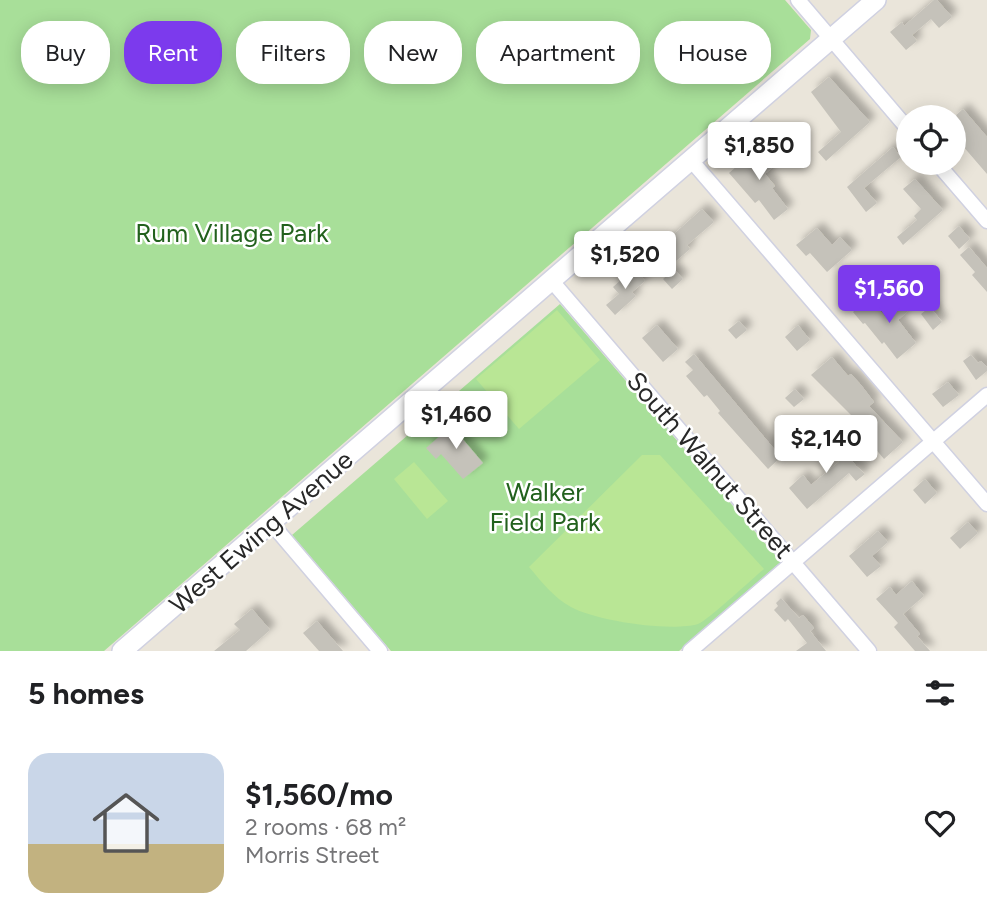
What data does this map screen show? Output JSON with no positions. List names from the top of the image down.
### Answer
{
  "streets": {
    "street": ["South Walnut Street", "West Ewing Avenue"]
  },
  "crossings": [
    ["South Walnut Street", "West Ewing Avenue"]
  ],
  "parks": ["Rum Village Park", "Walker Field Park"],
  "page": {
    "chip": [
      "Buy",
      "Rent",
      "Filters",
      "New",
      "Apartment",
      "House"
    ],
    "price": [
      "$1,850",
      "$1,520",
      "$1,560",
      "$1,460",
      "$2,140"
    ],
    "heading": "5 homes",
    "list": [
      {
        "name": "$1,560/mo",
        "note": "2 rooms · 68 m² · Morris Street"
      }
    ]
  }
}
